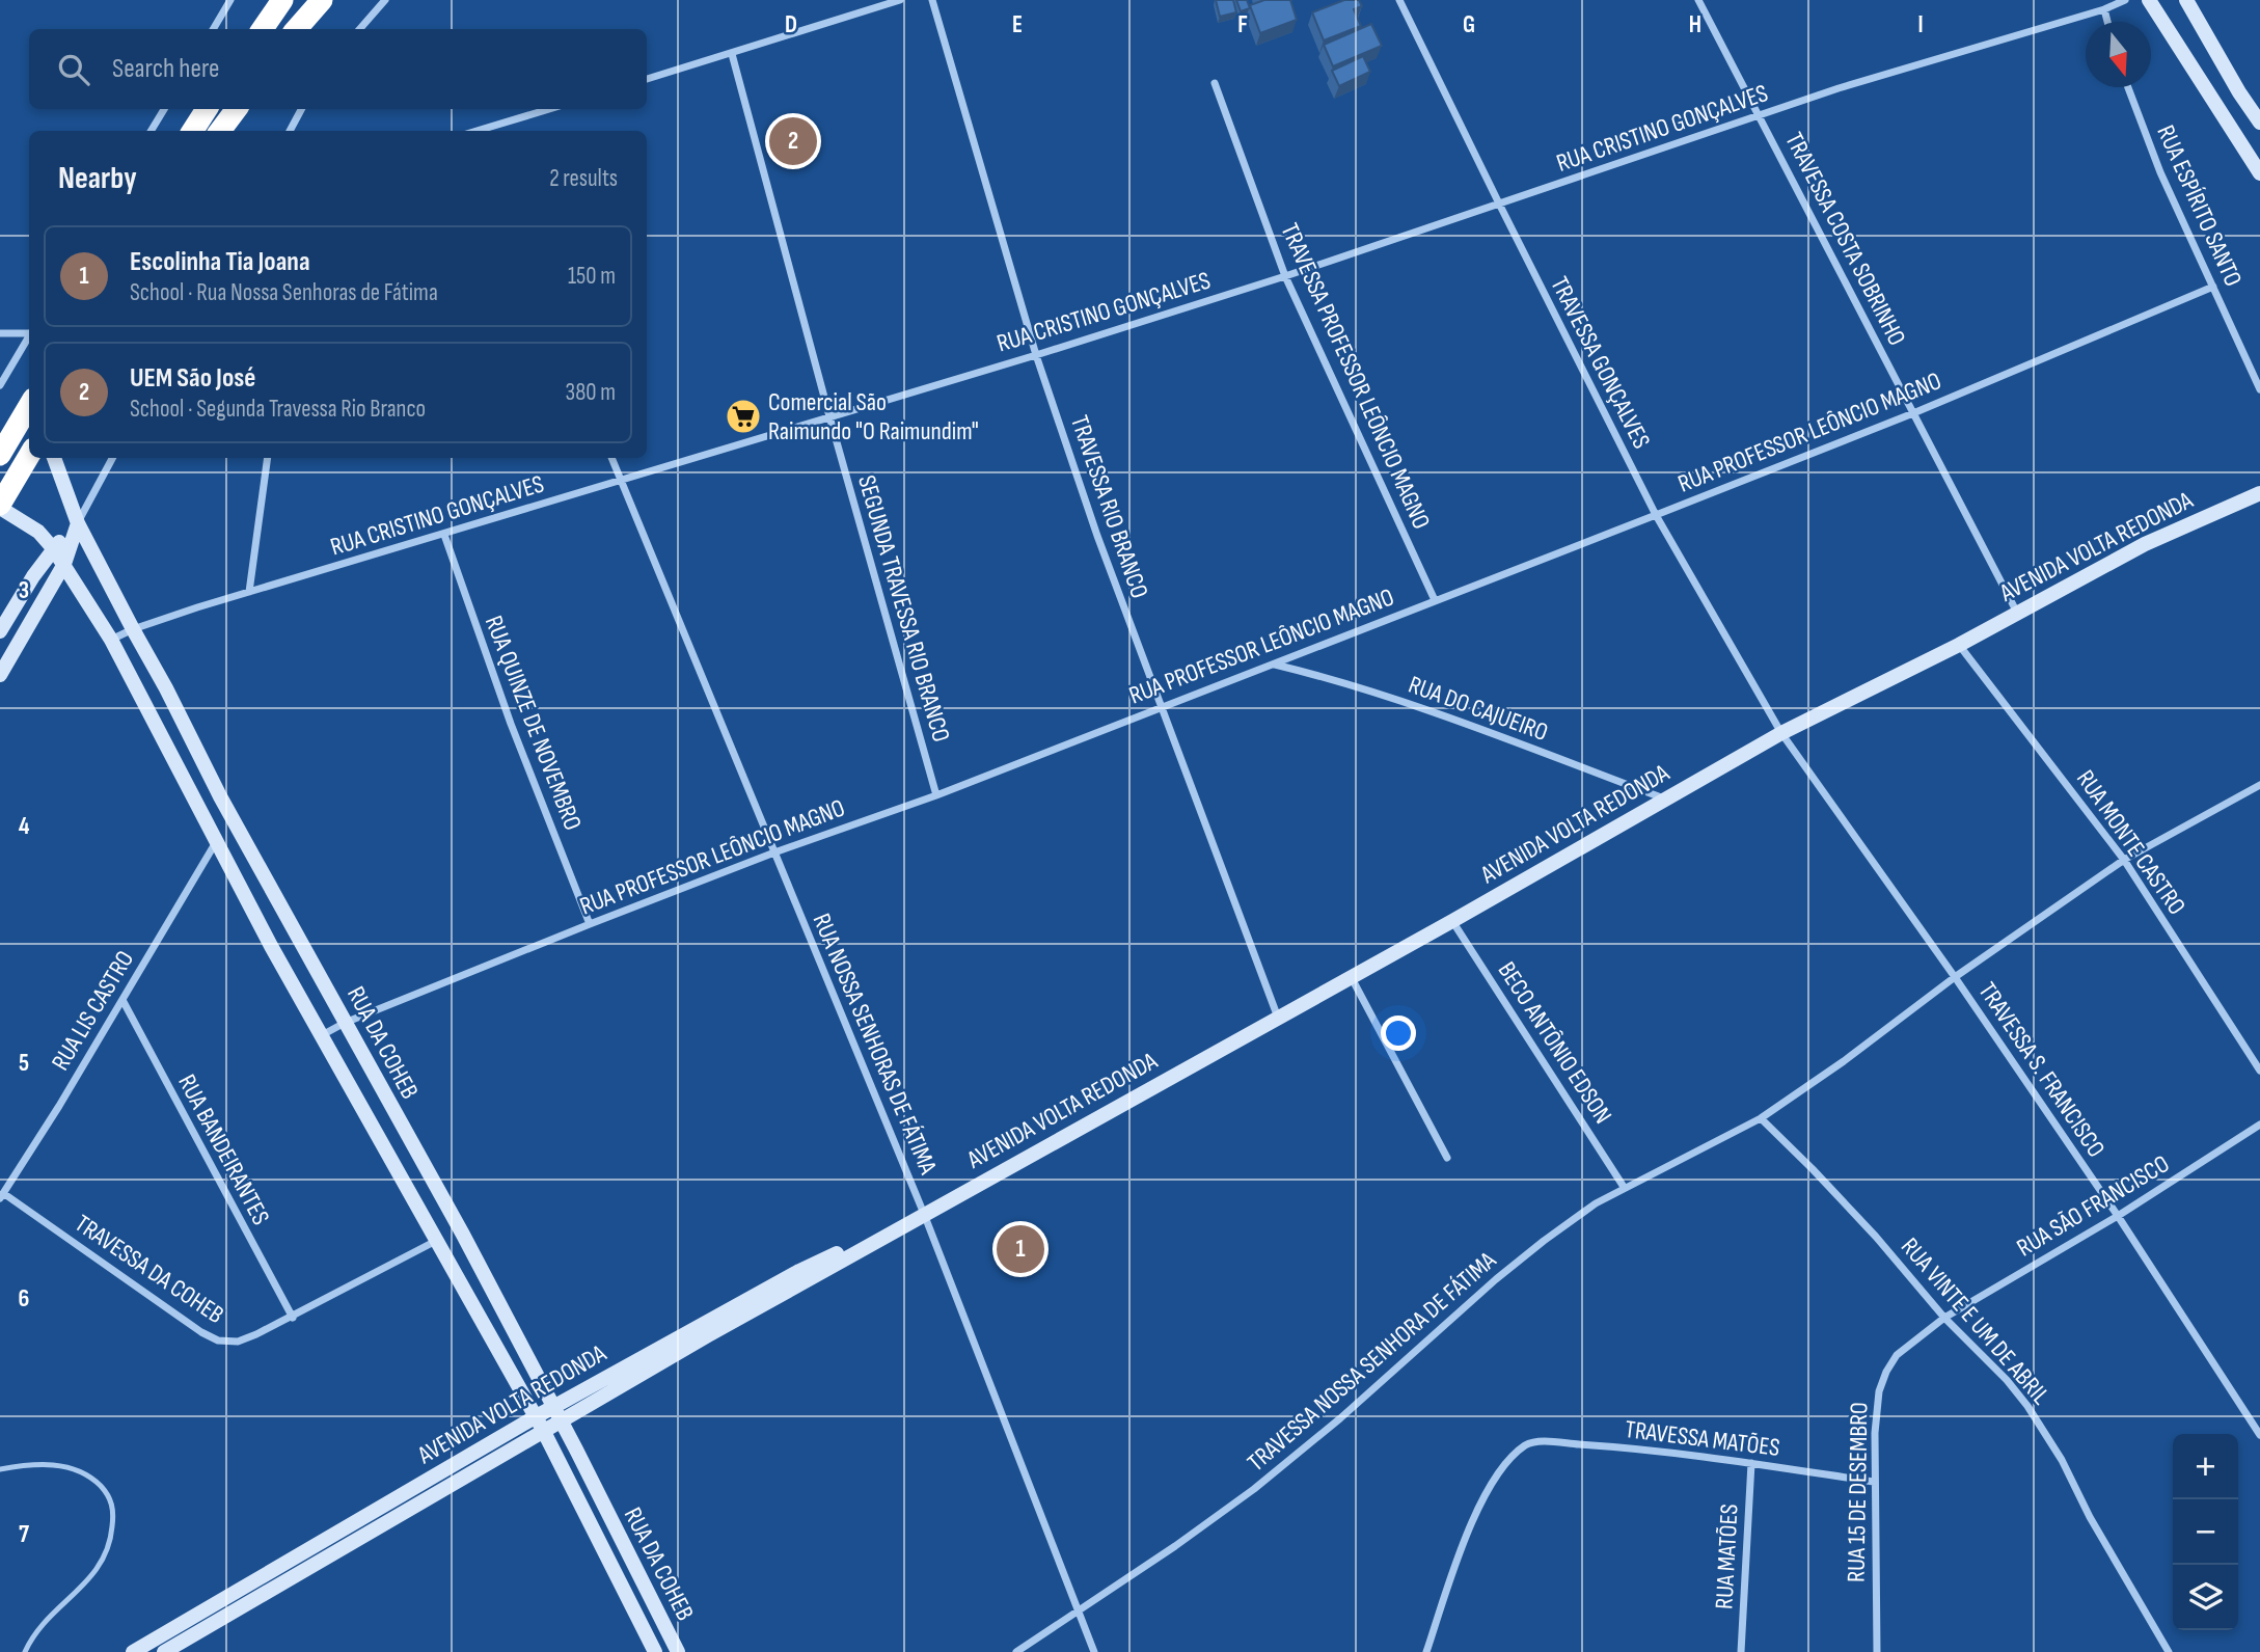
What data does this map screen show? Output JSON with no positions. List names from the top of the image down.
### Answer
{
  "streets": {
    "street": [
      "RUA CRISTINO GONÇALVES",
      "RUA ESPÍRITO SANTO",
      "TRAVESSA COSTA SOBRINHO",
      "TRAVESSA GONÇALVES",
      "TRAVESSA PROFESSOR LEÔNCIO MAGNO",
      "RUA PROFESSOR LEÔNCIO MAGNO",
      "TRAVESSA RIO BRANCO",
      "AVENIDA VOLTA REDONDA",
      "SEGUNDA TRAVESSA RIO BRANCO",
      "RUA DO CAJUEIRO",
      "RUA QUINZE DE NOVEMBRO",
      "RUA MONTE CASTRO",
      "RUA LIS CASTRO",
      "RUA DA COHEB",
      "BECO ANTÔNIO EDSON",
      "RUA NOSSA SENHORAS DE FÁTIMA",
      "TRAVESSA S. FRANCISCO",
      "RUA BANDEIRANTES",
      "RUA SÃO FRANCISCO",
      "TRAVESSA DA COHEB",
      "RUA VINTE E UM DE ABRIL",
      "TRAVESSA NOSSA SENHORA DE FÁTIMA",
      "TRAVESSA MATÕES",
      "RUA 15 DE DESEMBRO",
      "RUA MATÕES"
    ]
  },
  "crossings": [
    ["RUA CRISTINO GONÇALVES", "TRAVESSA COSTA SOBRINHO"],
    ["RUA CRISTINO GONÇALVES", "TRAVESSA GONÇALVES"],
    ["RUA CRISTINO GONÇALVES", "TRAVESSA PROFESSOR LEÔNCIO MAGNO"],
    ["RUA CRISTINO GONÇALVES", "TRAVESSA RIO BRANCO"],
    ["RUA CRISTINO GONÇALVES", "SEGUNDA TRAVESSA RIO BRANCO"],
    ["RUA CRISTINO GONÇALVES", "RUA QUINZE DE NOVEMBRO"],
    ["RUA CRISTINO GONÇALVES", "RUA DA COHEB"],
    ["RUA CRISTINO GONÇALVES", "RUA NOSSA SENHORAS DE FÁTIMA"],
    ["RUA ESPÍRITO SANTO", "RUA PROFESSOR LEÔNCIO MAGNO"],
    ["TRAVESSA COSTA SOBRINHO", "RUA PROFESSOR LEÔNCIO MAGNO"],
    ["TRAVESSA COSTA SOBRINHO", "AVENIDA VOLTA REDONDA"],
    ["TRAVESSA GONÇALVES", "RUA PROFESSOR LEÔNCIO MAGNO"],
    ["TRAVESSA GONÇALVES", "AVENIDA VOLTA REDONDA"],
    ["TRAVESSA GONÇALVES", "TRAVESSA S. FRANCISCO"],
    ["TRAVESSA PROFESSOR LEÔNCIO MAGNO", "RUA PROFESSOR LEÔNCIO MAGNO"],
    ["RUA PROFESSOR LEÔNCIO MAGNO", "TRAVESSA RIO BRANCO"],
    ["RUA PROFESSOR LEÔNCIO MAGNO", "SEGUNDA TRAVESSA RIO BRANCO"],
    ["RUA PROFESSOR LEÔNCIO MAGNO", "RUA DO CAJUEIRO"],
    ["RUA PROFESSOR LEÔNCIO MAGNO", "RUA QUINZE DE NOVEMBRO"],
    ["RUA PROFESSOR LEÔNCIO MAGNO", "RUA DA COHEB"],
    ["RUA PROFESSOR LEÔNCIO MAGNO", "RUA NOSSA SENHORAS DE FÁTIMA"],
    ["TRAVESSA RIO BRANCO", "AVENIDA VOLTA REDONDA"],
    ["AVENIDA VOLTA REDONDA", "RUA DO CAJUEIRO"],
    ["AVENIDA VOLTA REDONDA", "RUA MONTE CASTRO"],
    ["AVENIDA VOLTA REDONDA", "RUA DA COHEB"],
    ["AVENIDA VOLTA REDONDA", "BECO ANTÔNIO EDSON"],
    ["AVENIDA VOLTA REDONDA", "RUA NOSSA SENHORAS DE FÁTIMA"],
    ["AVENIDA VOLTA REDONDA", "TRAVESSA S. FRANCISCO"],
    ["RUA MONTE CASTRO", "TRAVESSA NOSSA SENHORA DE FÁTIMA"],
    ["RUA LIS CASTRO", "RUA DA COHEB"],
    ["RUA LIS CASTRO", "RUA BANDEIRANTES"],
    ["RUA LIS CASTRO", "TRAVESSA DA COHEB"],
    ["RUA DA COHEB", "TRAVESSA DA COHEB"],
    ["BECO ANTÔNIO EDSON", "TRAVESSA NOSSA SENHORA DE FÁTIMA"],
    ["RUA NOSSA SENHORAS DE FÁTIMA", "TRAVESSA NOSSA SENHORA DE FÁTIMA"],
    ["TRAVESSA S. FRANCISCO", "RUA SÃO FRANCISCO"],
    ["TRAVESSA S. FRANCISCO", "TRAVESSA NOSSA SENHORA DE FÁTIMA"],
    ["RUA BANDEIRANTES", "TRAVESSA DA COHEB"],
    ["RUA SÃO FRANCISCO", "RUA VINTE E UM DE ABRIL"],
    ["RUA SÃO FRANCISCO", "RUA 15 DE DESEMBRO"],
    ["RUA VINTE E UM DE ABRIL", "TRAVESSA NOSSA SENHORA DE FÁTIMA"],
    ["RUA VINTE E UM DE ABRIL", "RUA 15 DE DESEMBRO"],
    ["TRAVESSA MATÕES", "RUA 15 DE DESEMBRO"],
    ["TRAVESSA MATÕES", "RUA MATÕES"]
  ],
  "places": {
    "supermarket": ["Comercial São Raimundo \"O Raimundim\""]
  },
  "north": "bottom",
  "page": {
    "search": "Search here",
    "pins": ["2", "1"],
    "heading": ["Nearby", "2 results"],
    "list": [
      {
        "mark": "1",
        "name": "Escolinha Tia Joana",
        "note": "School · Rua Nossa Senhoras de Fátima",
        "value": "150 m"
      },
      {
        "mark": "2",
        "name": "UEM São José",
        "note": "School · Segunda Travessa Rio Branco",
        "value": "380 m"
      }
    ],
    "map_buttons": ["+", "−"]
  },
  "grid": {
    "columns": [
      "D",
      "E",
      "F",
      "G",
      "H",
      "I"
    ],
    "rows": [
      "3",
      "4",
      "5",
      "6",
      "7"
    ]
  }
}
